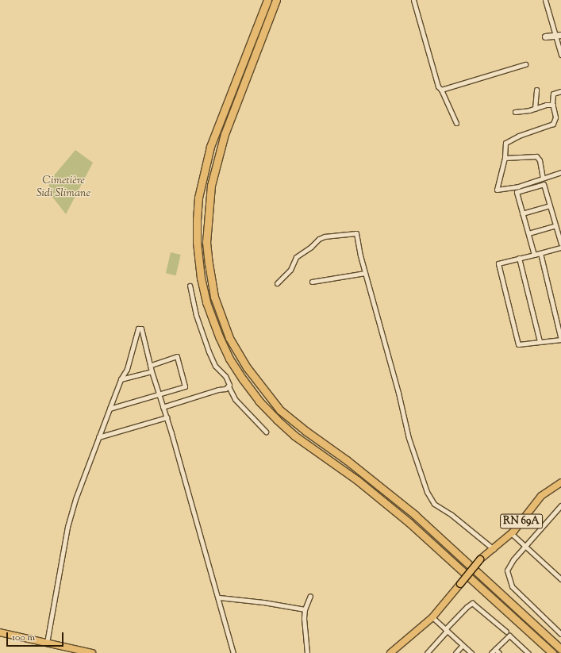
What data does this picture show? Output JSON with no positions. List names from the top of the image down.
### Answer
{
  "streets": {
    "main road": ["RN 69A"]
  },
  "parks": ["Cimetière Sidi Slimane"],
  "scale_bar": "100 m"
}
